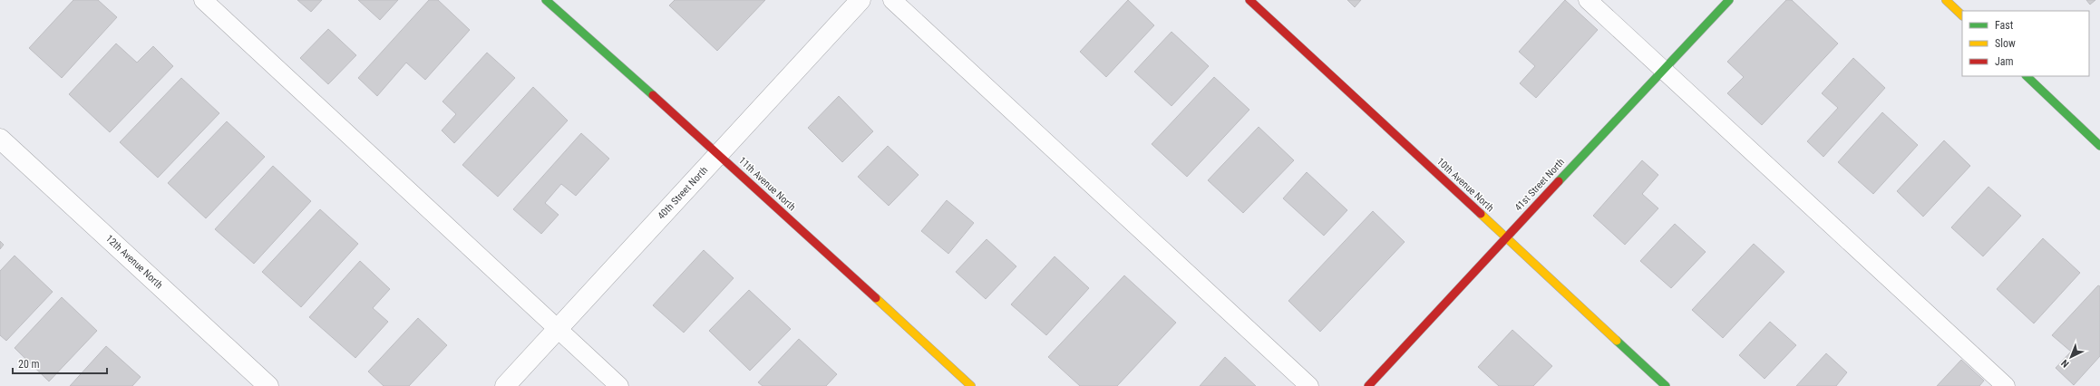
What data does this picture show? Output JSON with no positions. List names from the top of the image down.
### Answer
{
  "streets": {
    "street": [
      "11th Avenue North",
      "10th Avenue North",
      "41st Street North",
      "40th Street North",
      "12th Avenue North"
    ]
  },
  "crossings": [
    ["11th Avenue North", "40th Street North"],
    ["10th Avenue North", "41st Street North"]
  ],
  "legend": ["Fast", "Slow", "Jam"],
  "scale_bar": "20 m",
  "north": "bottom left"
}
